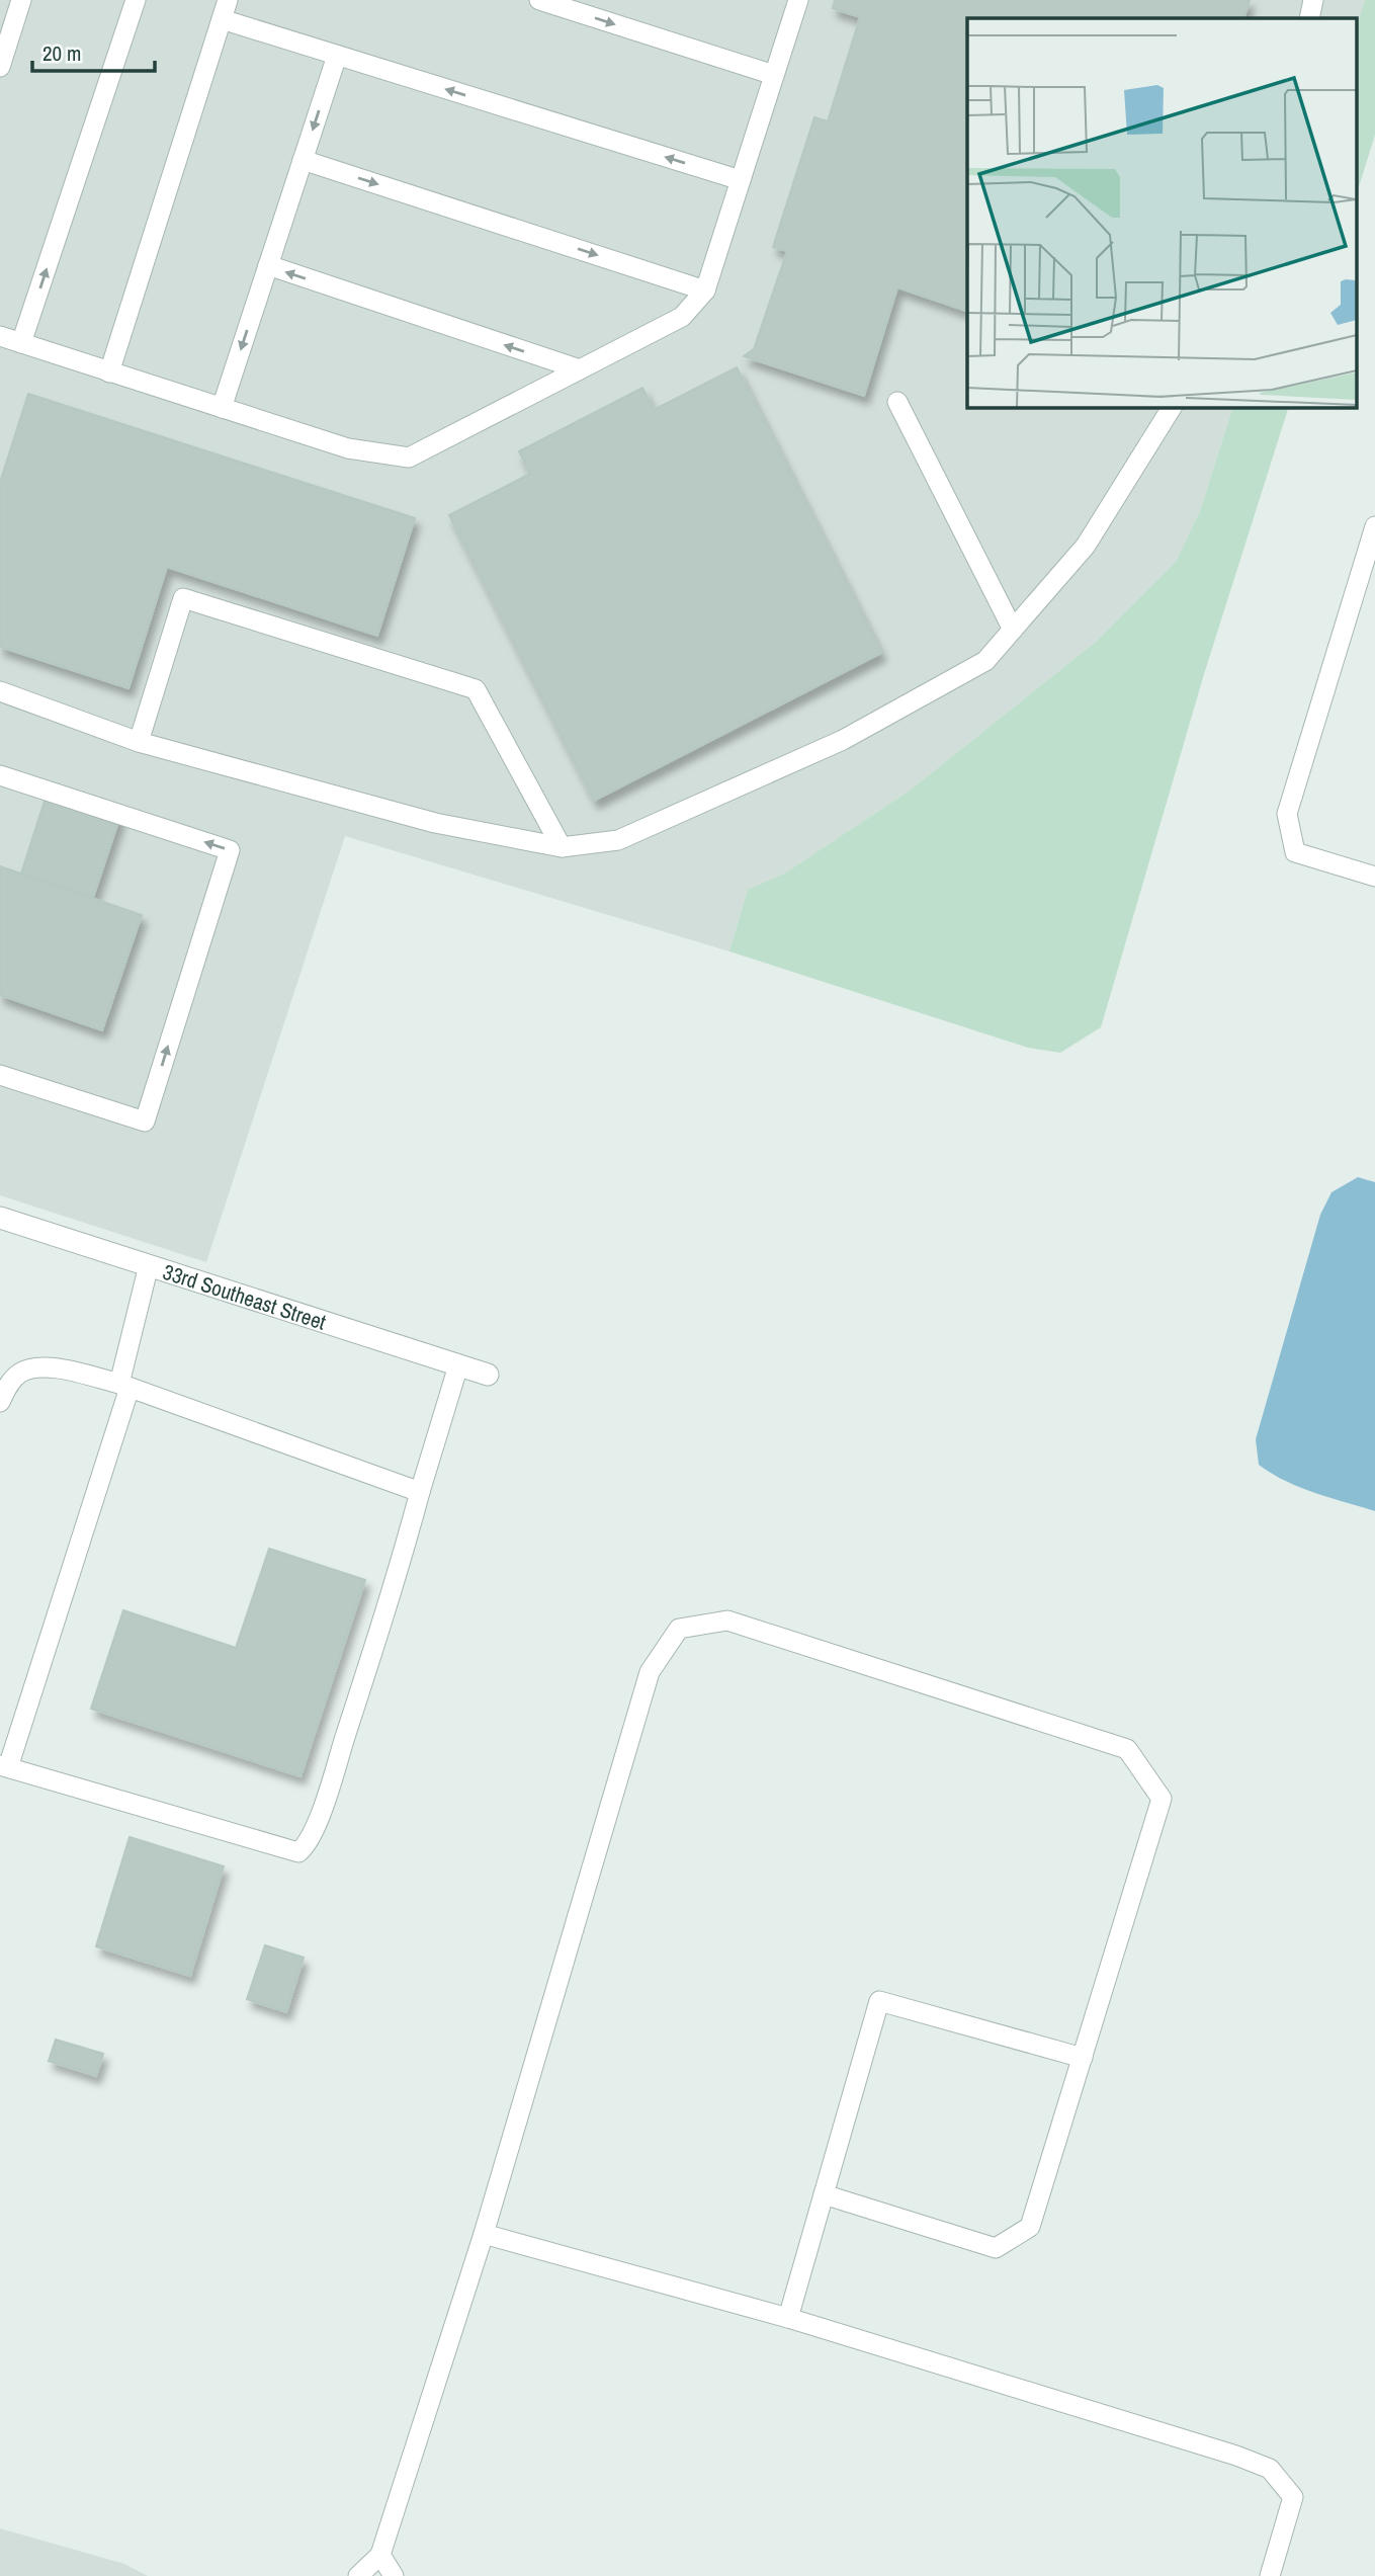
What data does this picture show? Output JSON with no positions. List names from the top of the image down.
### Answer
{
  "streets": {
    "street": ["33rd Southeast Street"]
  },
  "scale_bar": "20 m"
}
